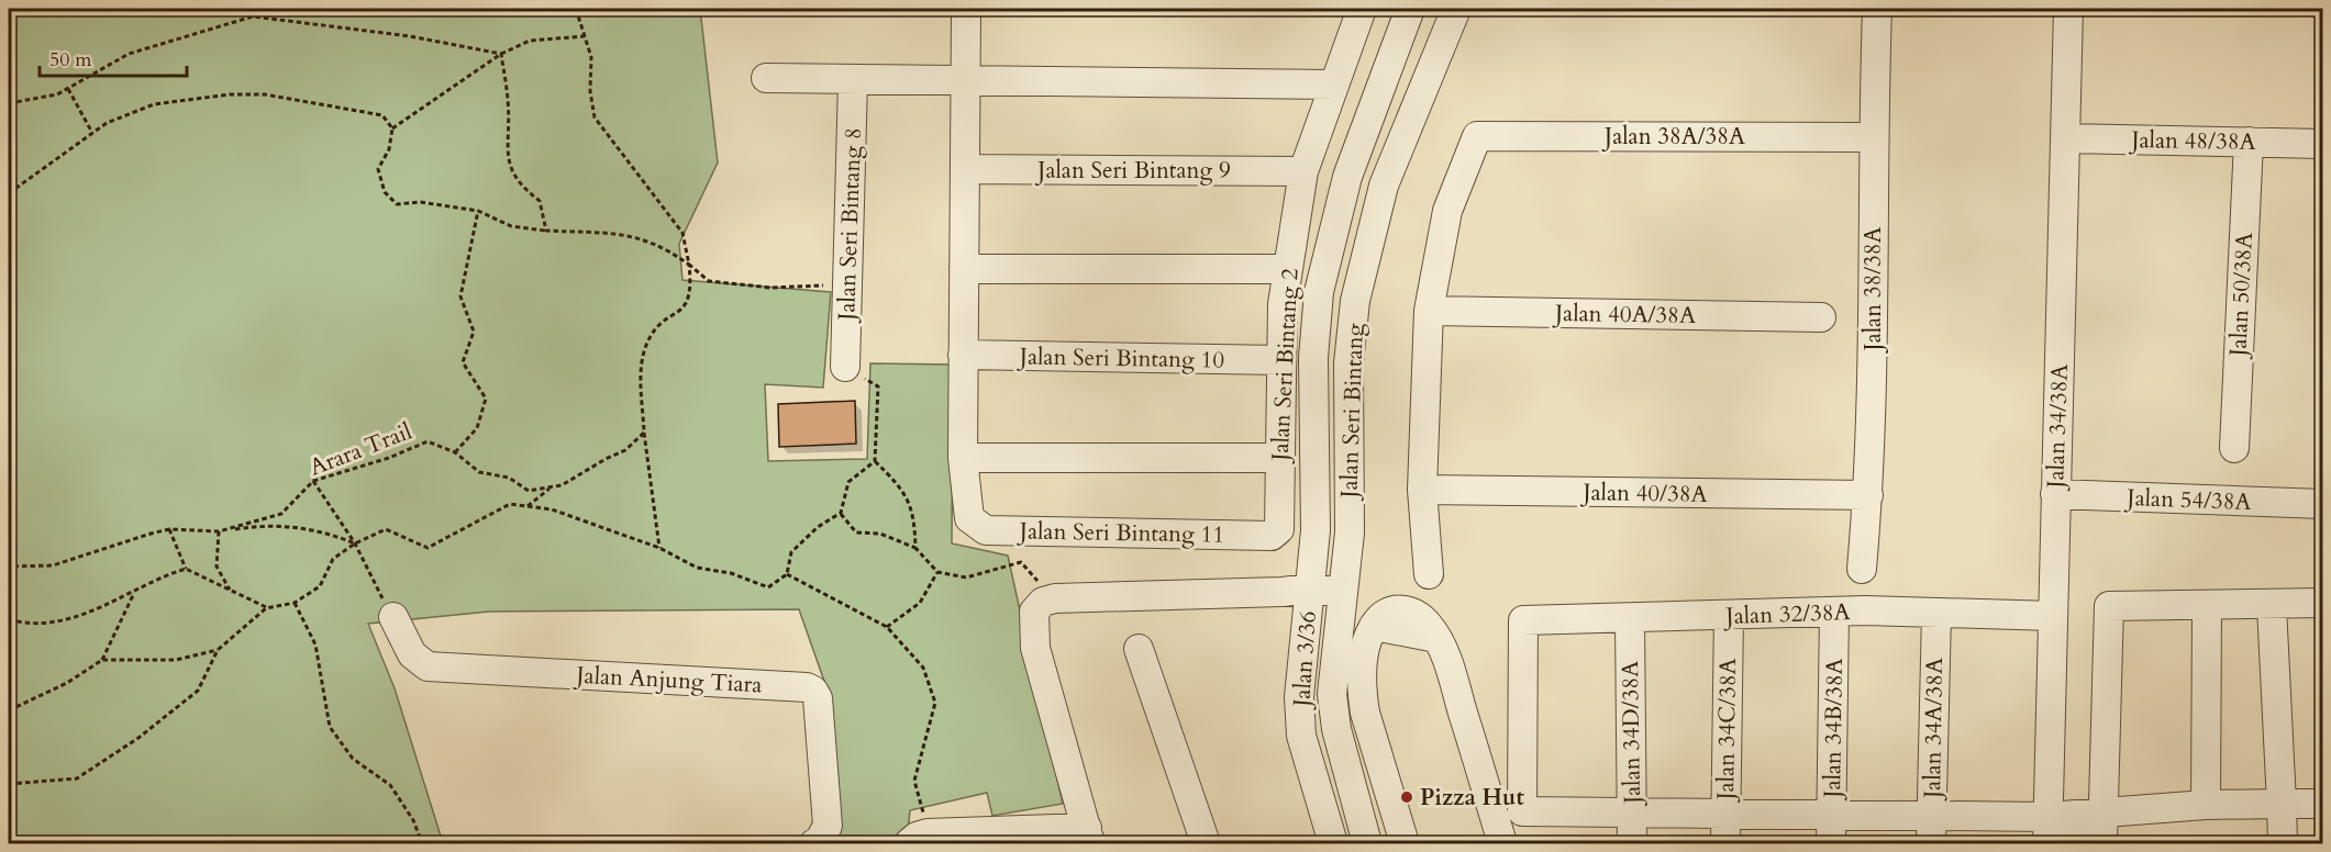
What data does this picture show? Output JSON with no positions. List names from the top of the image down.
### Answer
{
  "streets": {
    "street": [
      "Jalan 38A/38A",
      "Jalan 48/38A",
      "Jalan Seri Bintang 9",
      "Jalan Seri Bintang 8",
      "Jalan 38/38A",
      "Jalan 50/38A",
      "Jalan 40A/38A",
      "Jalan Seri Bintang 10",
      "Jalan Seri Bintang 2",
      "Jalan Seri Bintang",
      "Jalan 34/38A",
      "Jalan 40/38A",
      "Jalan 54/38A",
      "Jalan Seri Bintang 11",
      "Jalan 32/38A",
      "Jalan 3/36",
      "Jalan Anjung Tiara",
      "Jalan 34B/38A",
      "Jalan 34A/38A",
      "Jalan 34C/38A",
      "Jalan 34D/38A"
    ],
    "path": ["Arara Trail"]
  },
  "crossings": [
    ["Jalan 38A/38A", "Jalan 38/38A"],
    ["Jalan 38A/38A", "Jalan 40A/38A"],
    ["Jalan 48/38A", "Jalan 50/38A"],
    ["Jalan 48/38A", "Jalan 34/38A"],
    ["Jalan Seri Bintang 9", "Jalan Seri Bintang 2"],
    ["Jalan 38/38A", "Jalan 40/38A"],
    ["Jalan Seri Bintang 10", "Jalan Seri Bintang 2"],
    ["Jalan Seri Bintang 2", "Jalan Seri Bintang 11"],
    ["Jalan Seri Bintang", "Jalan 3/36"],
    ["Jalan 34/38A", "Jalan 54/38A"],
    ["Jalan 34/38A", "Jalan 32/38A"],
    ["Jalan 32/38A", "Jalan 34B/38A"],
    ["Jalan 32/38A", "Jalan 34A/38A"],
    ["Jalan 32/38A", "Jalan 34C/38A"],
    ["Jalan 32/38A", "Jalan 34D/38A"]
  ],
  "places": ["Pizza Hut"],
  "scale_bar": "50 m"
}
